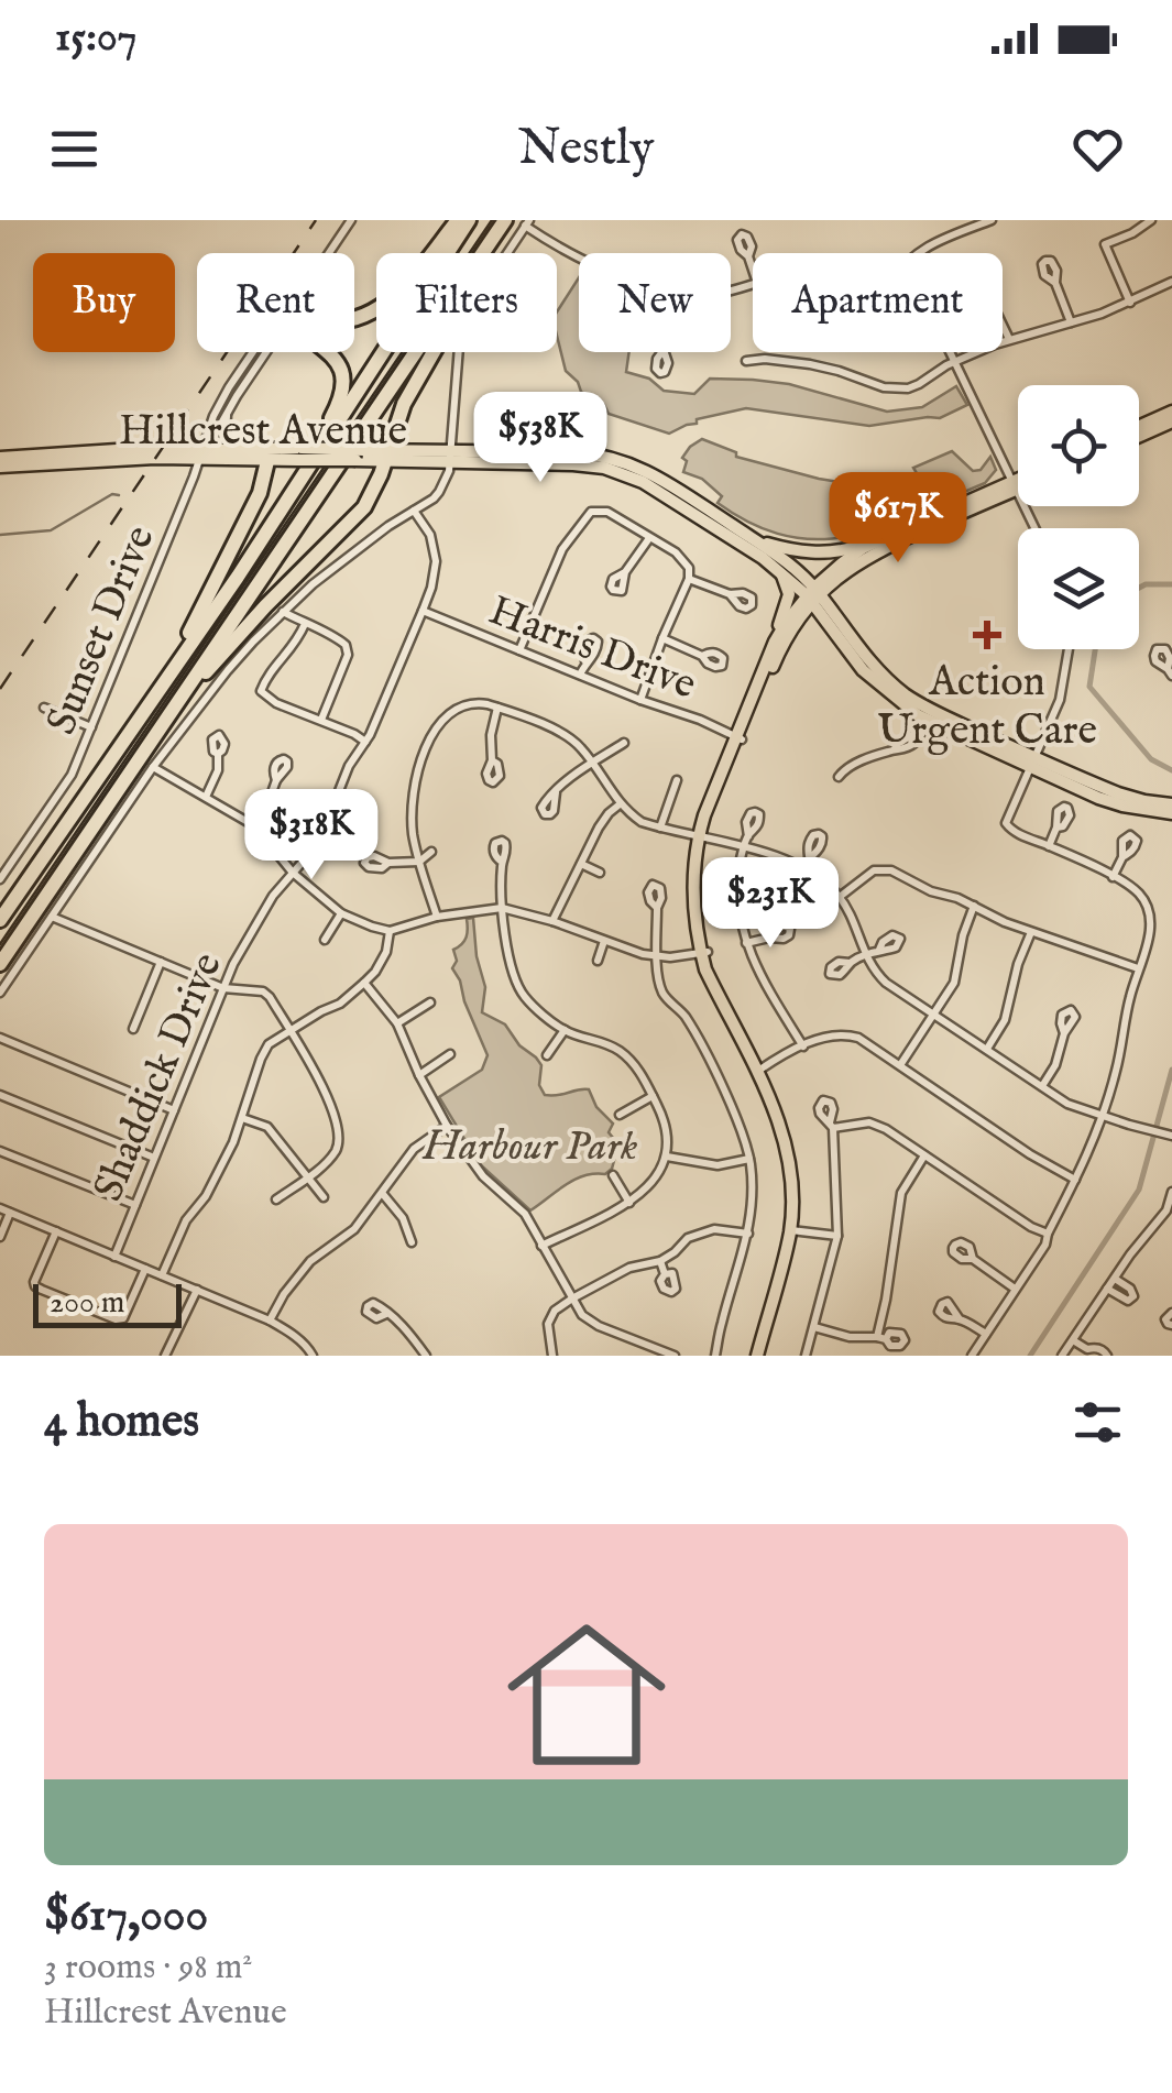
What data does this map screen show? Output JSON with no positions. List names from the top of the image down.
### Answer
{
  "streets": {
    "main road": ["Hillcrest Avenue"],
    "street": ["Sunset Drive", "Harris Drive", "Shaddick Drive"]
  },
  "crossings": [
    ["Hillcrest Avenue", "Sunset Drive"],
    ["Harris Drive", "Shaddick Drive"]
  ],
  "parks": ["Harbour Park"],
  "places": {
    "health": ["Action Urgent Care"]
  },
  "scale_bar": "200 m",
  "page": {
    "status": "15:07",
    "header": "Nestly",
    "chip": [
      "Buy",
      "Rent",
      "Filters",
      "New",
      "Apartment"
    ],
    "price": [
      "$538K",
      "$617K",
      "$318K",
      "$231K"
    ],
    "scale": "200 m",
    "heading": "4 homes",
    "list": [
      {
        "name": "$617,000",
        "note": "3 rooms · 98 m² · Hillcrest Avenue"
      }
    ]
  }
}
